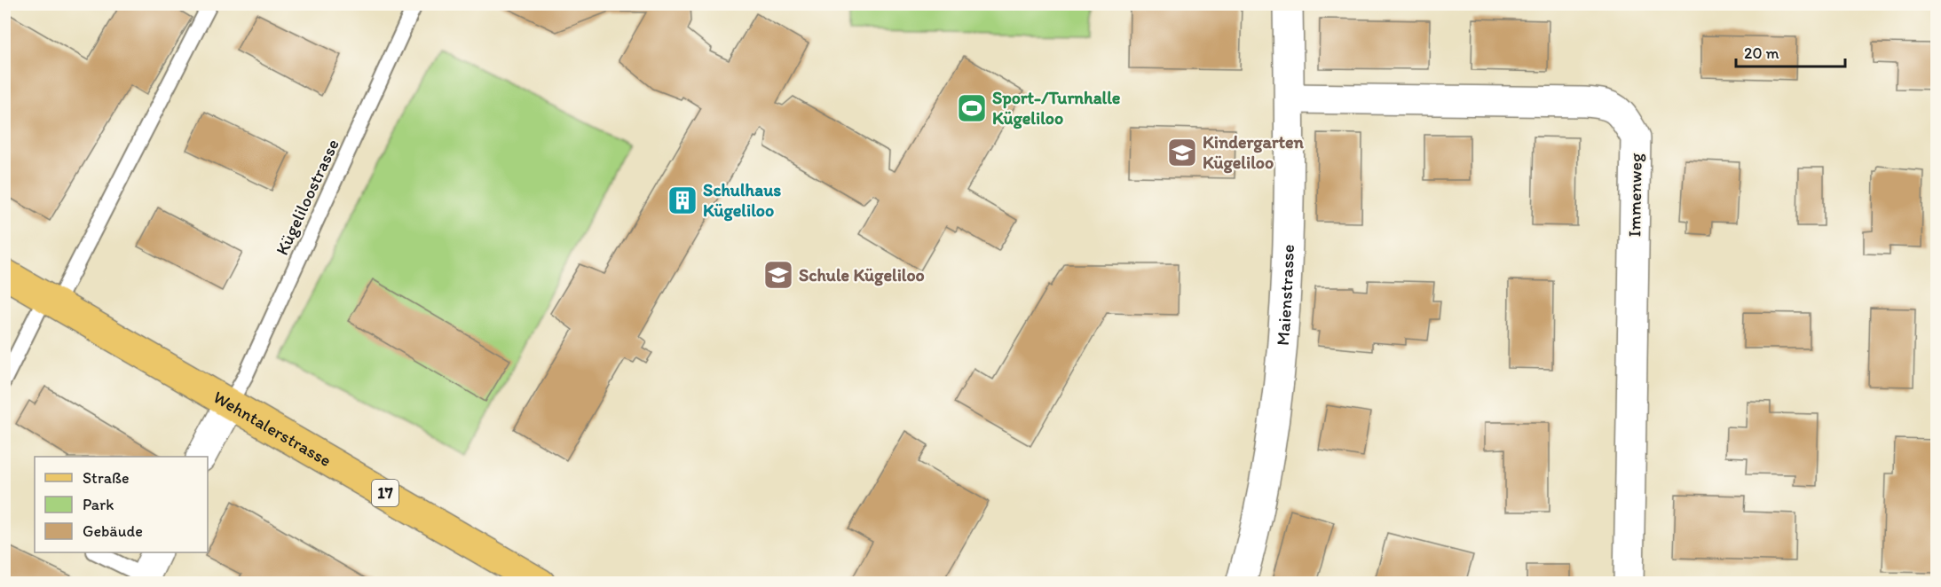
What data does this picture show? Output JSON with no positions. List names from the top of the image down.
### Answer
{
  "streets": {
    "main road": ["Wehntalerstrasse", "17"],
    "street": ["Immenweg", "Maienstrasse"],
    "lane": ["Kügeliloostrasse"]
  },
  "crossings": [
    ["Immenweg", "Maienstrasse"],
    ["Kügeliloostrasse", "Wehntalerstrasse"]
  ],
  "places": {
    "sports": ["Sport-/Turnhalle Kügeliloo"],
    "school or university": ["Kindergarten Kügeliloo", "Schule Kügeliloo"],
    "building": ["Schulhaus Kügeliloo"]
  },
  "legend": ["Straße", "Park", "Gebäude"],
  "scale_bar": "20 m"
}
